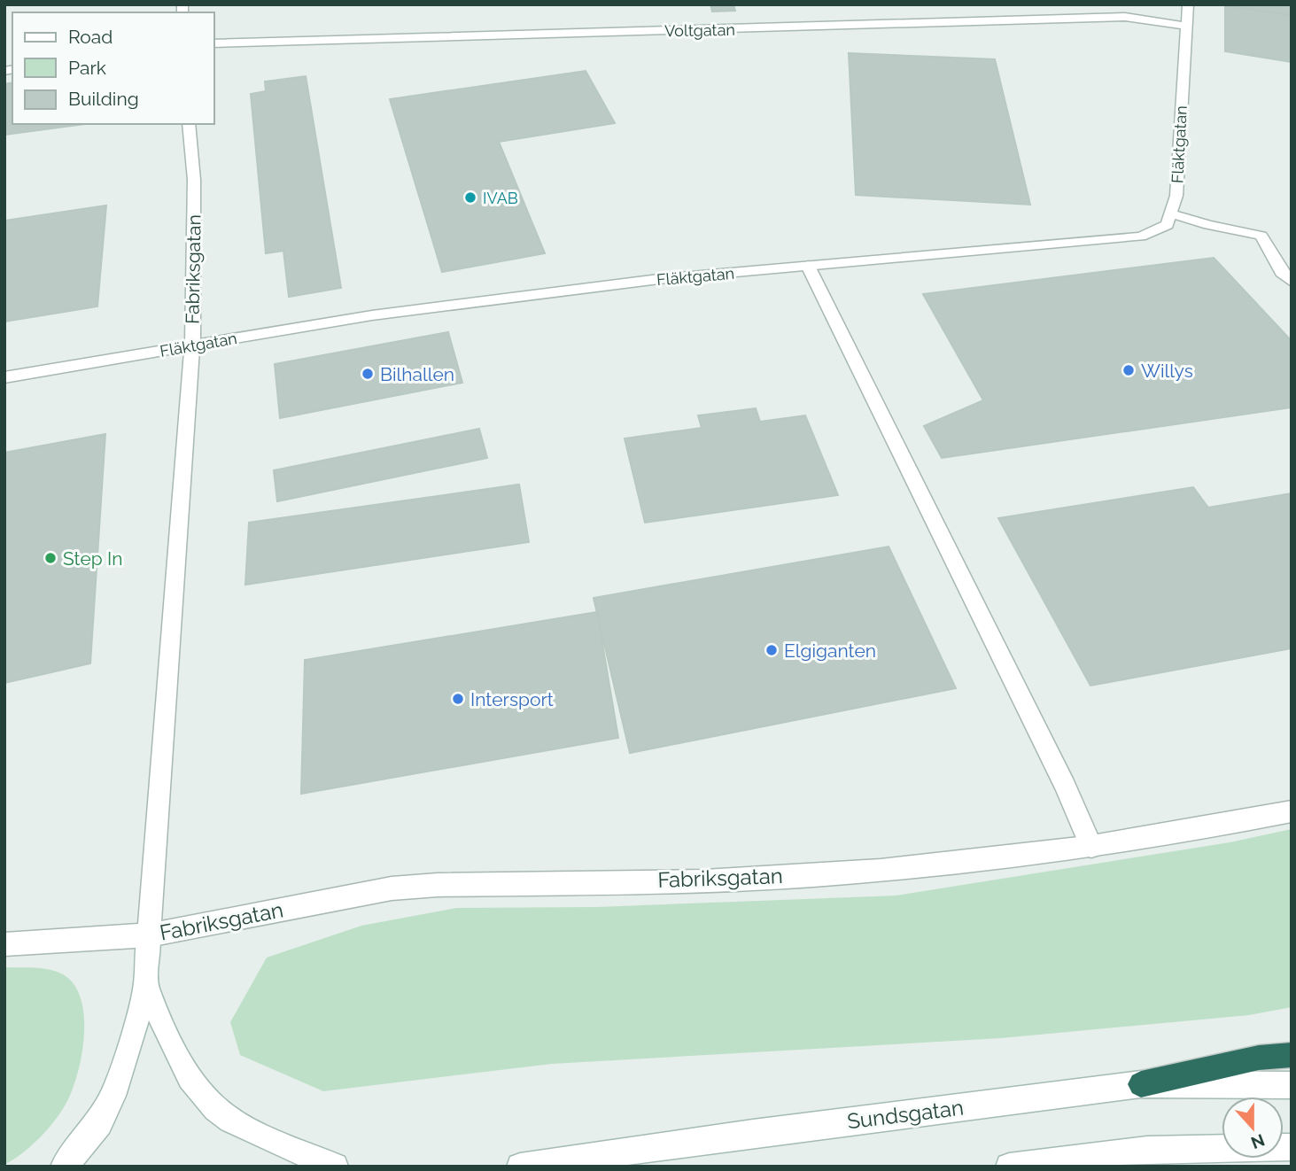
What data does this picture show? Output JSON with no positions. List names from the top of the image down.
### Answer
{
  "streets": {
    "street": [
      "Voltgatan",
      "Fläktgatan",
      "Fabriksgatan",
      "Sundsgatan"
    ]
  },
  "crossings": [
    ["Voltgatan", "Fläktgatan"],
    ["Fläktgatan", "Fabriksgatan"]
  ],
  "places": [
    "IVAB",
    "Willys",
    "Bilhallen",
    "Step In",
    "Elgiganten",
    "Intersport"
  ],
  "legend": ["Road", "Park", "Building"],
  "north": "bottom"
}
